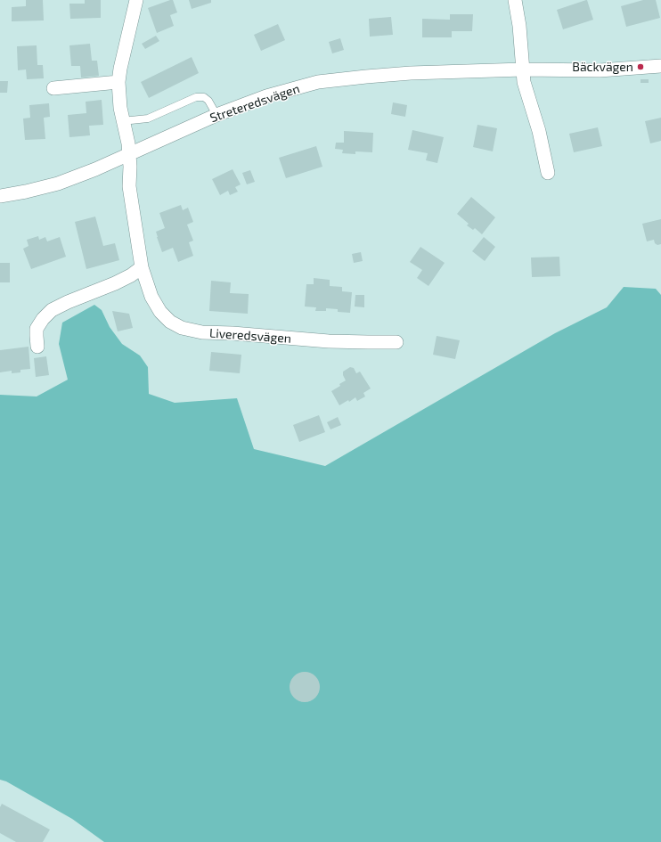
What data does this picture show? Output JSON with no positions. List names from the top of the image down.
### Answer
{
  "streets": {
    "street": ["Streteredsvägen", "Liveredsvägen"]
  },
  "crossings": [
    ["Streteredsvägen", "Liveredsvägen"]
  ],
  "places": ["Bäckvägen"]
}
